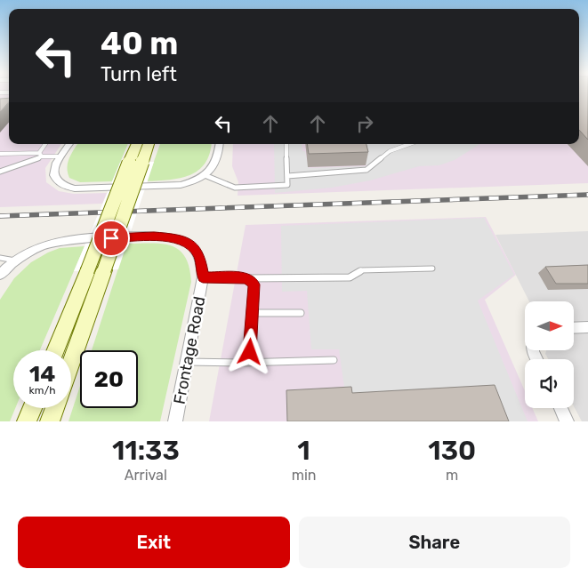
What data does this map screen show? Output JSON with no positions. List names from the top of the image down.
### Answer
{
  "streets": {
    "street": ["Frontage Road"]
  },
  "north": "right",
  "page": {
    "turn": ["40 m", "Turn left"],
    "speed": "14 km/h",
    "limit": "20",
    "eta": [
      "11:33",
      "Arrival",
      "1",
      "min",
      "130",
      "m"
    ],
    "buttons": ["Exit", "Share"]
  }
}
